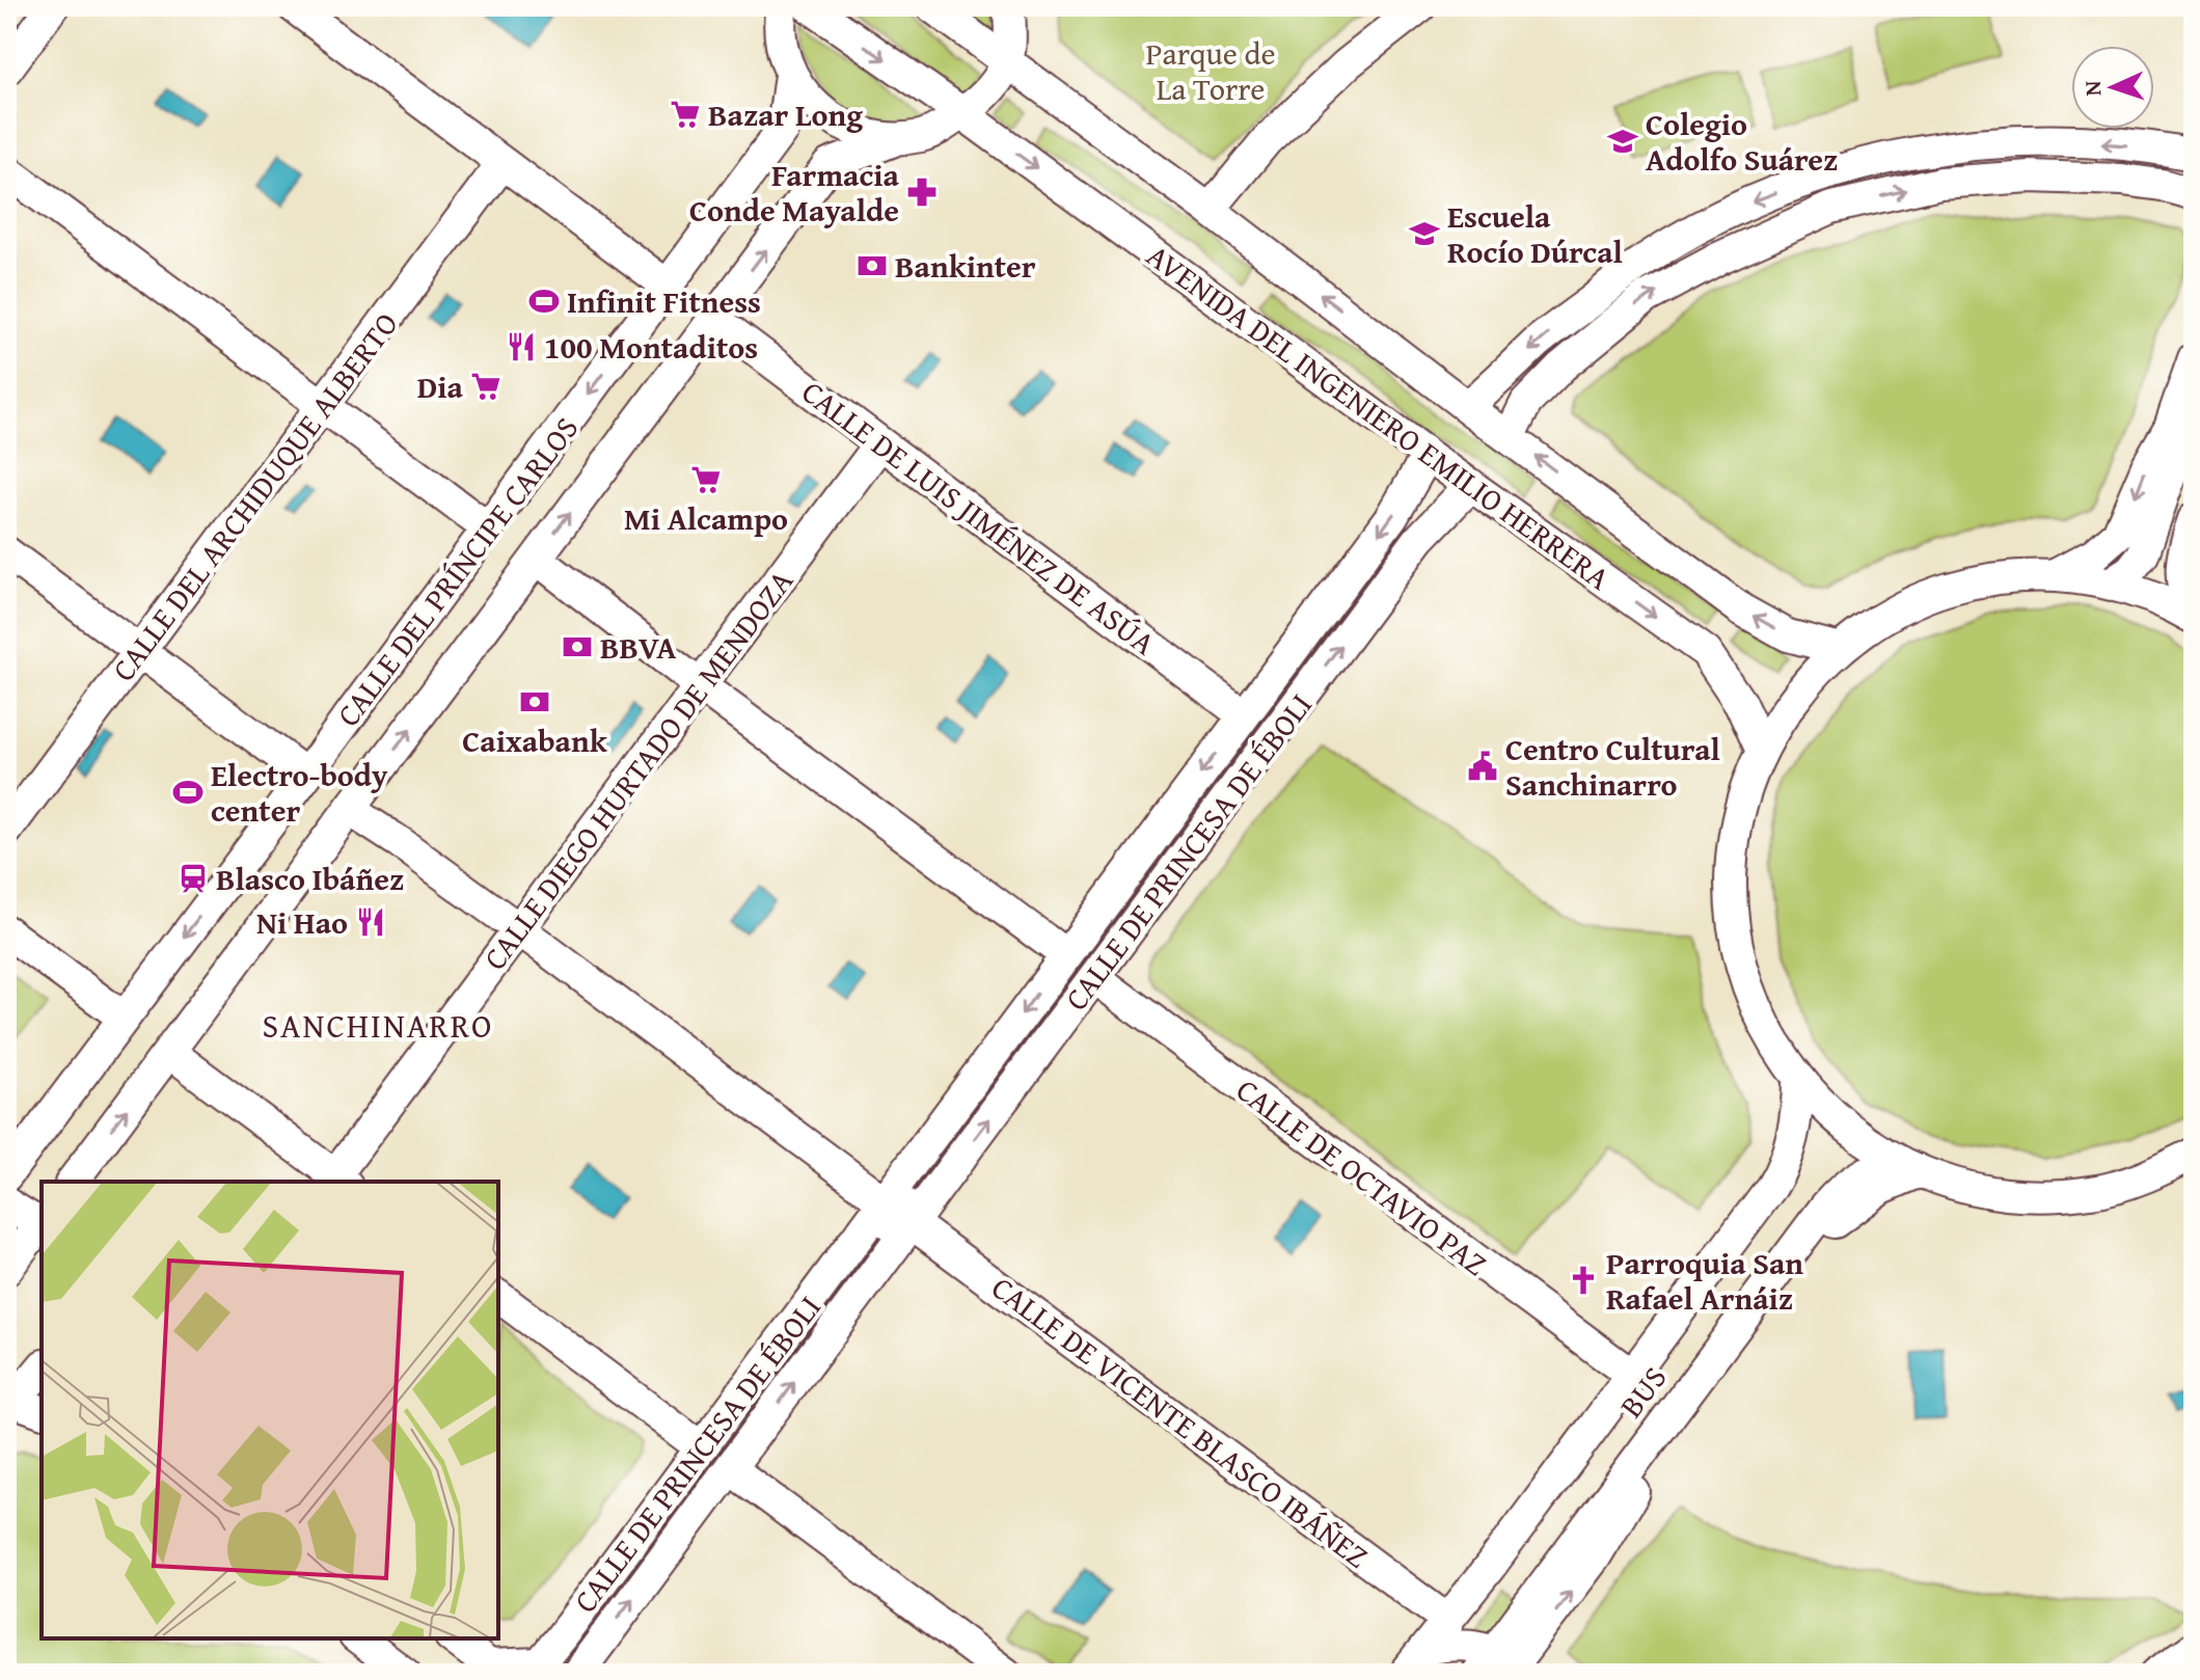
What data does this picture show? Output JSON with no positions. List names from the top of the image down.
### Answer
{
  "streets": {
    "street": [
      "AVENIDA DEL INGENIERO EMILIO HERRERA",
      "CALLE DEL ARCHIDUQUE ALBERTO",
      "CALLE DE LUIS JIMÉNEZ DE ASÚA",
      "CALLE DEL PRÍNCIPE CARLOS",
      "CALLE DIEGO HURTADO DE MENDOZA",
      "CALLE DE PRINCESA DE ÉBOLI",
      "CALLE DE OCTAVIO PAZ",
      "BUS",
      "CALLE DE VICENTE BLASCO IBÁÑEZ"
    ]
  },
  "crossings": [
    ["AVENIDA DEL INGENIERO EMILIO HERRERA", "CALLE DE PRINCESA DE ÉBOLI"],
    ["CALLE DE LUIS JIMÉNEZ DE ASÚA", "CALLE DEL PRÍNCIPE CARLOS"],
    ["CALLE DE LUIS JIMÉNEZ DE ASÚA", "CALLE DIEGO HURTADO DE MENDOZA"],
    ["CALLE DE LUIS JIMÉNEZ DE ASÚA", "CALLE DE PRINCESA DE ÉBOLI"],
    ["CALLE DE PRINCESA DE ÉBOLI", "CALLE DE OCTAVIO PAZ"],
    ["CALLE DE PRINCESA DE ÉBOLI", "CALLE DE VICENTE BLASCO IBÁÑEZ"],
    ["BUS", "CALLE DE VICENTE BLASCO IBÁÑEZ"]
  ],
  "districts": ["SANCHINARRO"],
  "parks": ["Parque de La Torre"],
  "places": {
    "supermarket": ["Bazar Long", "Dia", "Mi Alcampo"],
    "school or university": ["Colegio Adolfo Suárez", "Escuela Rocío Dúrcal"],
    "pharmacy": ["Farmacia Conde Mayalde"],
    "bank": ["Bankinter", "BBVA", "Caixabank"],
    "sports": ["Infinit Fitness", "Electro-body center"],
    "restaurant": ["100 Montaditos", "Ni Hao"],
    "public building": ["Centro Cultural Sanchinarro"],
    "station": ["Blasco Ibáñez"],
    "church": ["Parroquia San Rafael Arnáiz"]
  },
  "north": "left"
}
